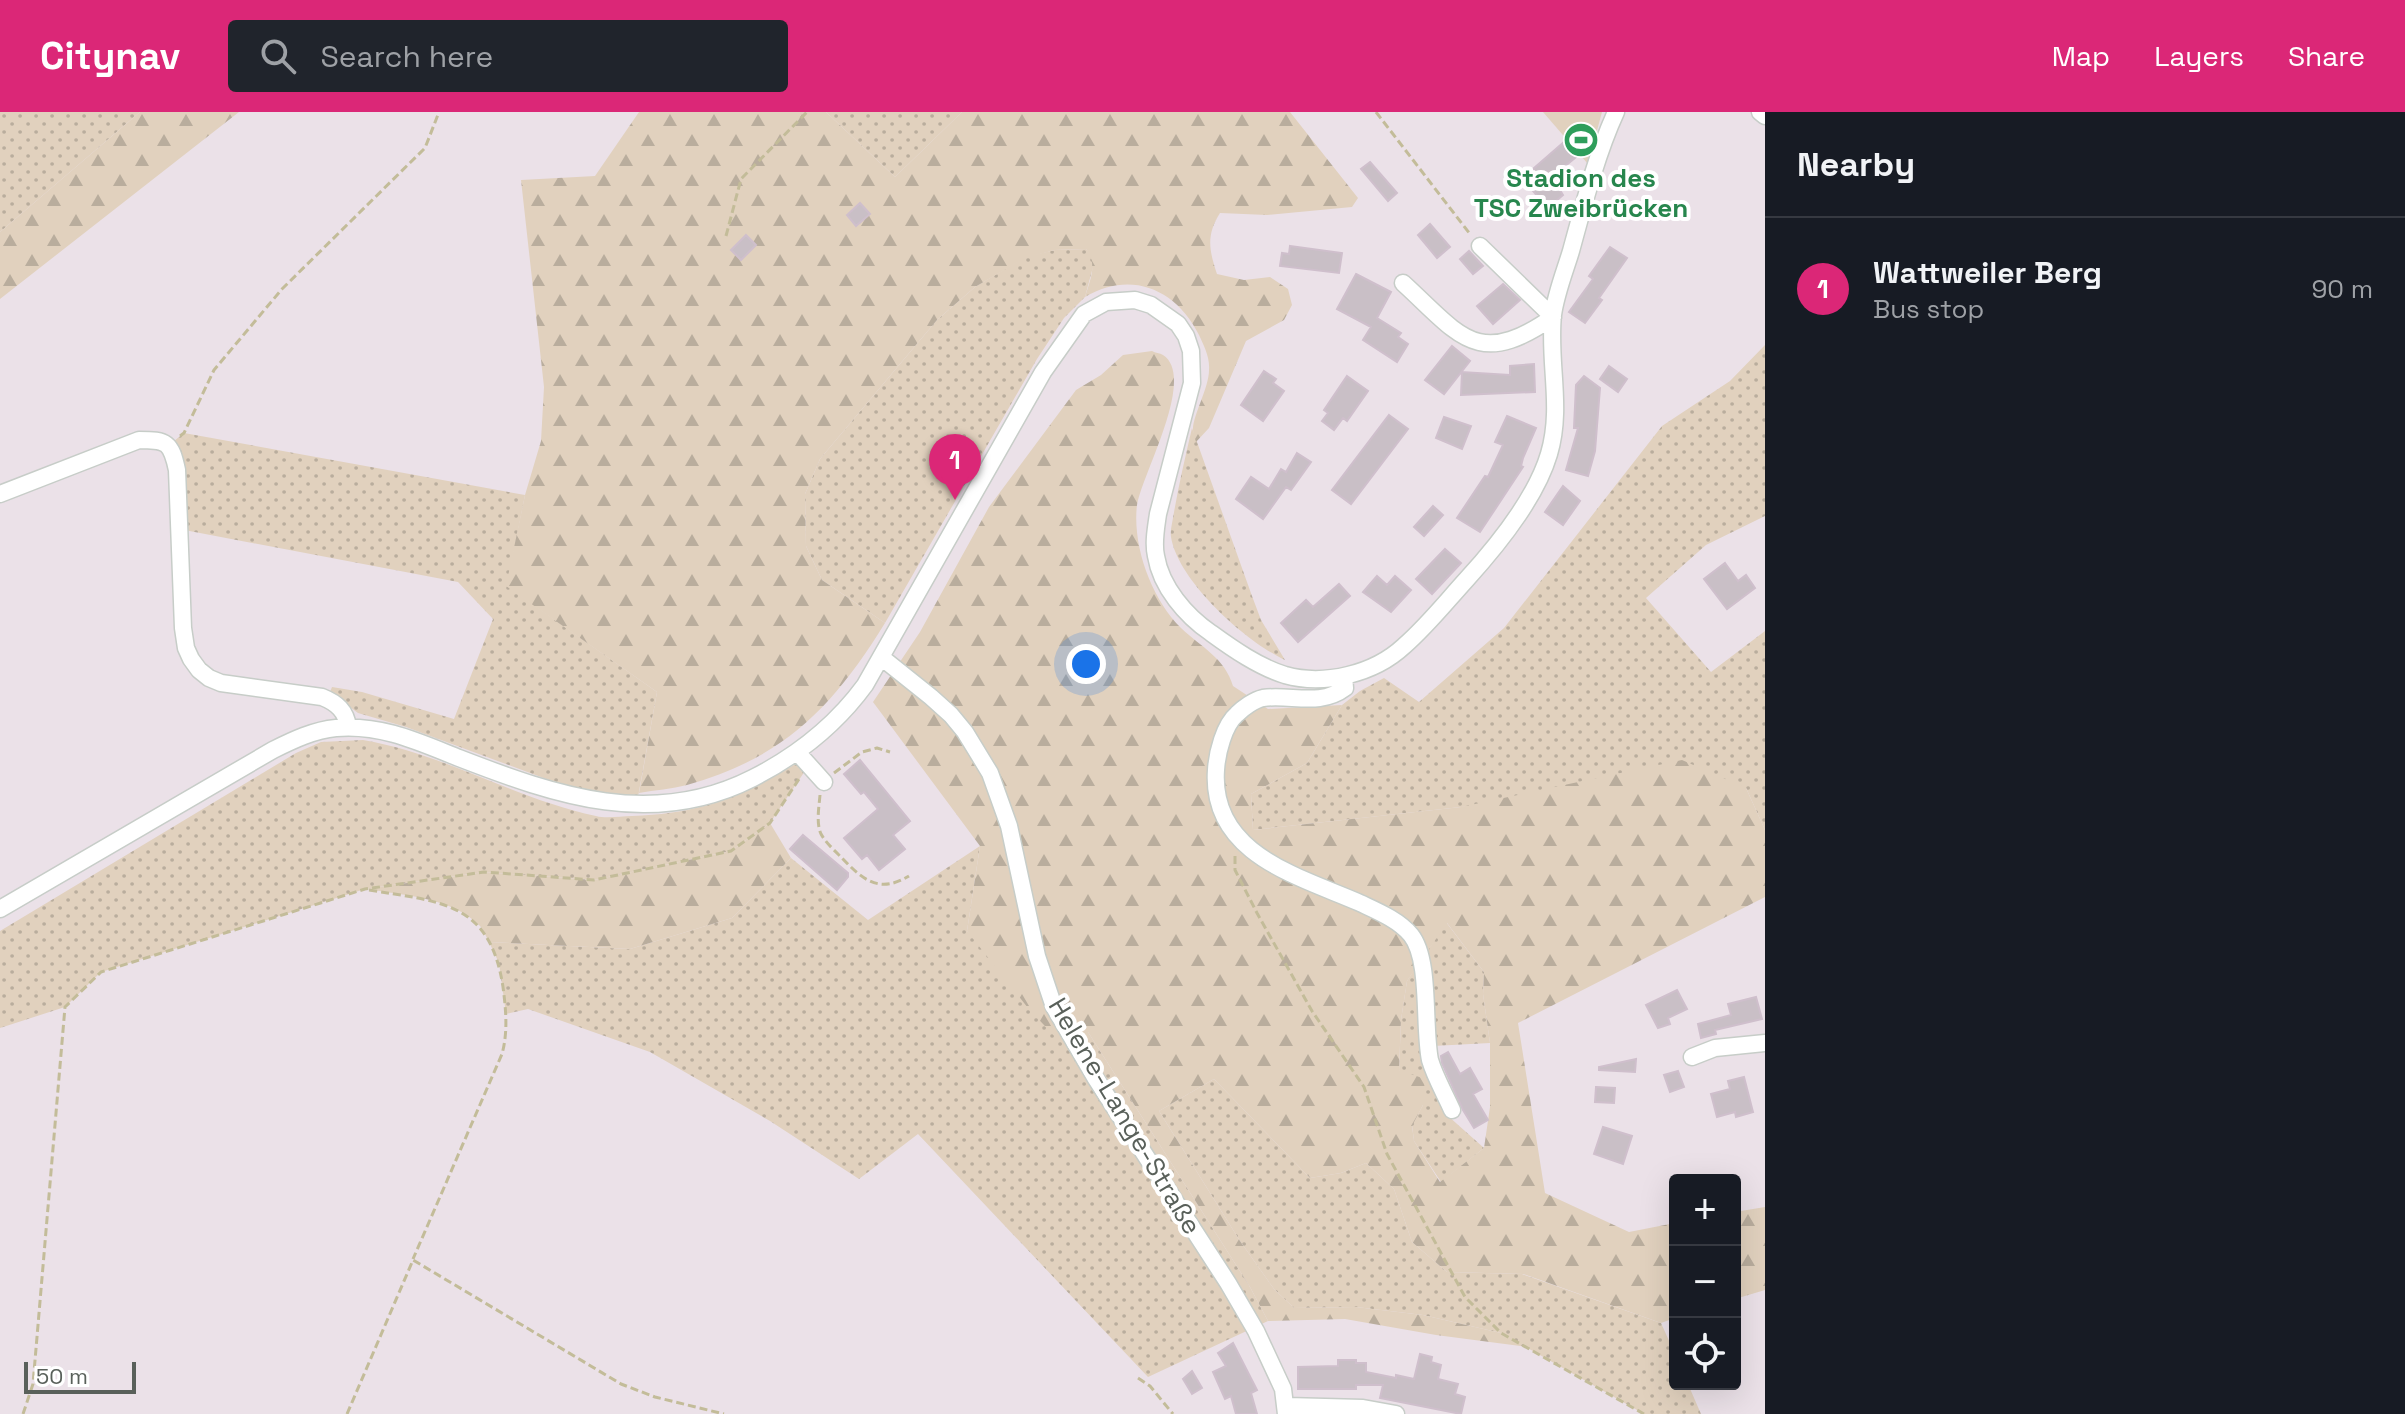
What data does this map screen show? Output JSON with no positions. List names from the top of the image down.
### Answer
{
  "streets": {
    "street": ["Helene-Lange-Straße"]
  },
  "places": {
    "sports": ["Stadion des TSC Zweibrücken"]
  },
  "scale_bar": "50 m",
  "page": {
    "header": "Citynav",
    "search": "Search here",
    "nav": ["Map", "Layers", "Share"],
    "heading": "Nearby",
    "list": [
      {
        "mark": "1",
        "name": "Wattweiler Berg",
        "note": "Bus stop",
        "value": "90 m"
      }
    ],
    "pins": "1",
    "map_buttons": ["+", "−"],
    "scale": "50 m"
  }
}
